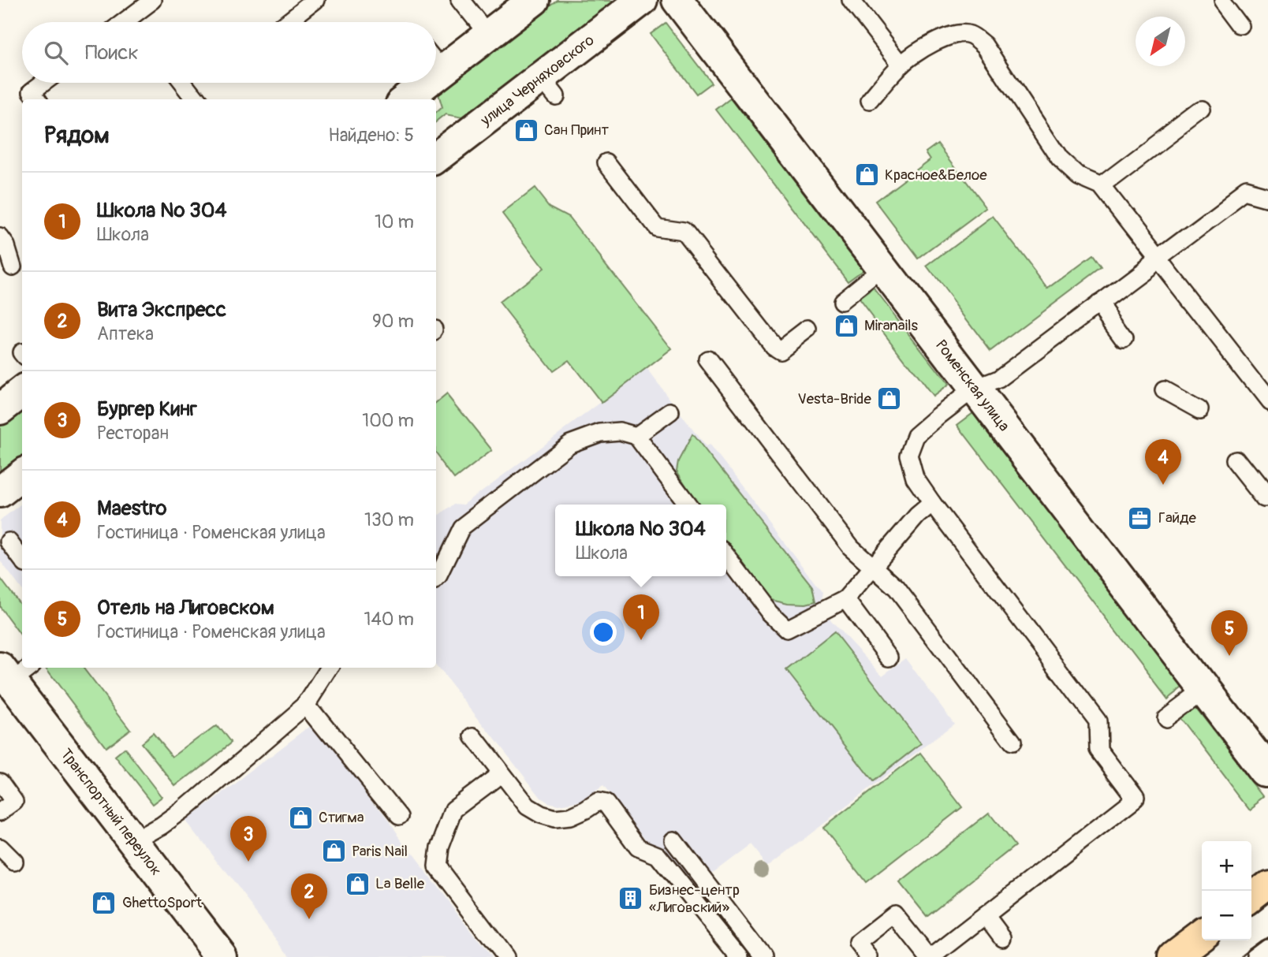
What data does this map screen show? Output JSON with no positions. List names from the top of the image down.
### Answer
{
  "streets": {
    "street": ["улица Черняховского", "Роменская улица", "Транспортный переулок"]
  },
  "places": {
    "shop": [
      "Сан Принт",
      "Красное&Белое",
      "Miranails",
      "Vesta-Bride",
      "Стигма",
      "Paris Nail",
      "La Belle",
      "GhettoSport"
    ],
    "office": ["Гайде"],
    "building": ["Бизнес-центр «Лиговский»"]
  },
  "north": "bottom left",
  "page": {
    "search": "Поиск",
    "heading": ["Рядом", "Найдено: 5"],
    "list": [
      {
        "mark": "1",
        "name": "Школа № 304",
        "note": "Школа",
        "value": "10 m"
      },
      {
        "mark": "2",
        "name": "Вита Экспресс",
        "note": "Аптека",
        "value": "90 m"
      },
      {
        "mark": "3",
        "name": "Бургер Кинг",
        "note": "Ресторан",
        "value": "100 m"
      },
      {
        "mark": "4",
        "name": "Maestro",
        "note": "Гостиница · Роменская улица",
        "value": "130 m"
      },
      {
        "mark": "5",
        "name": "Отель на Лиговском",
        "note": "Гостиница · Роменская улица",
        "value": "140 m"
      }
    ],
    "pins": [
      "4",
      "1",
      "5",
      "3",
      "2"
    ],
    "popup": ["Школа № 304", "Школа"],
    "map_buttons": ["+", "−"]
  }
}
